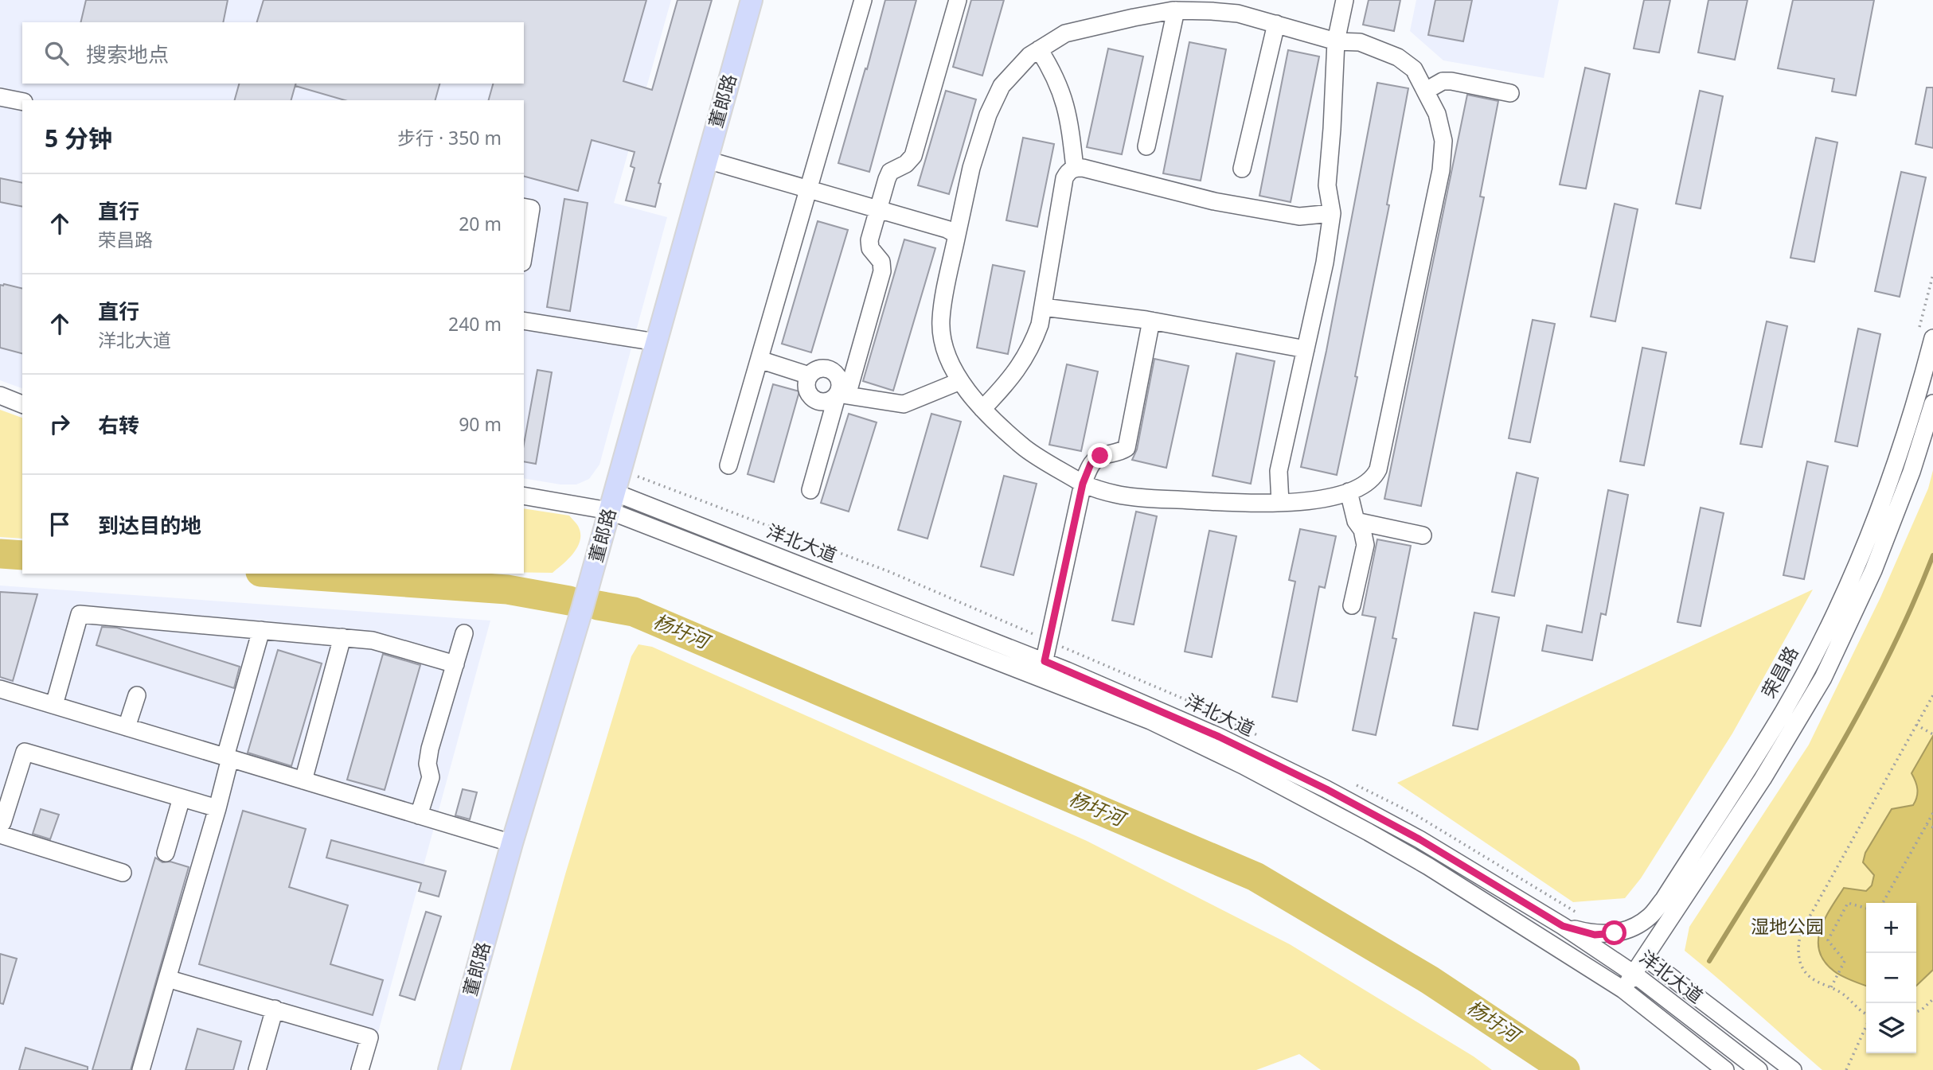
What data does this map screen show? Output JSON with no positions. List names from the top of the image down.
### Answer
{
  "streets": {
    "main road": ["董郎路"],
    "street": ["洋北大道", "荣昌路"]
  },
  "crossings": [
    ["董郎路", "洋北大道"],
    ["洋北大道", "荣昌路"]
  ],
  "water": ["杨圩河"],
  "parks": ["湿地公园"],
  "page": {
    "search": "搜索地点",
    "heading": ["5 分钟", "步行 · 350 m"],
    "list": [
      ["直行", "荣昌路", "20 m"],
      ["直行", "洋北大道", "240 m"],
      ["右转", "90 m"],
      "到达目的地"
    ],
    "map_buttons": ["+", "−"]
  }
}
